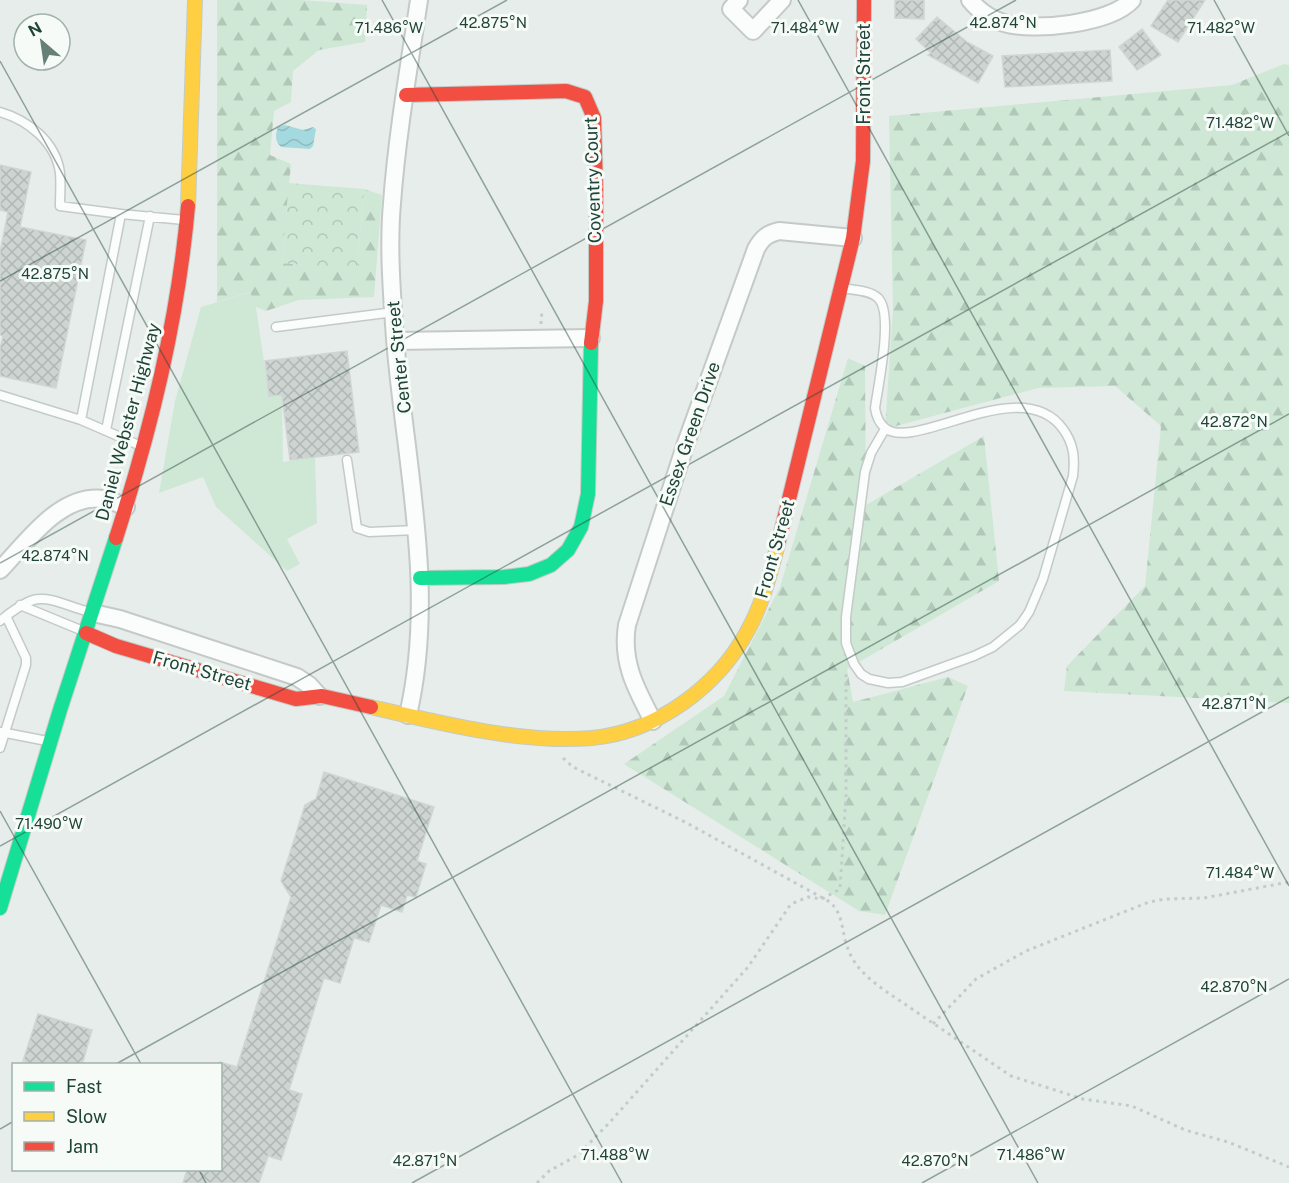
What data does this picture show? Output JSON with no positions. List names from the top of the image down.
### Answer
{
  "streets": {
    "street": [
      "Front Street",
      "Coventry Court",
      "Center Street",
      "Daniel Webster Highway",
      "Essex Green Drive"
    ]
  },
  "crossings": [
    ["Front Street", "Center Street"],
    ["Front Street", "Daniel Webster Highway"],
    ["Front Street", "Essex Green Drive"],
    ["Coventry Court", "Center Street"]
  ],
  "legend": ["Fast", "Slow", "Jam"],
  "north": "top left",
  "coordinates": [
    "42.874°N",
    "42.875°N",
    "71.486°W",
    "71.484°W",
    "71.482°W",
    "42.872°N",
    "42.871°N",
    "71.490°W",
    "42.870°N",
    "71.488°W"
  ]
}
